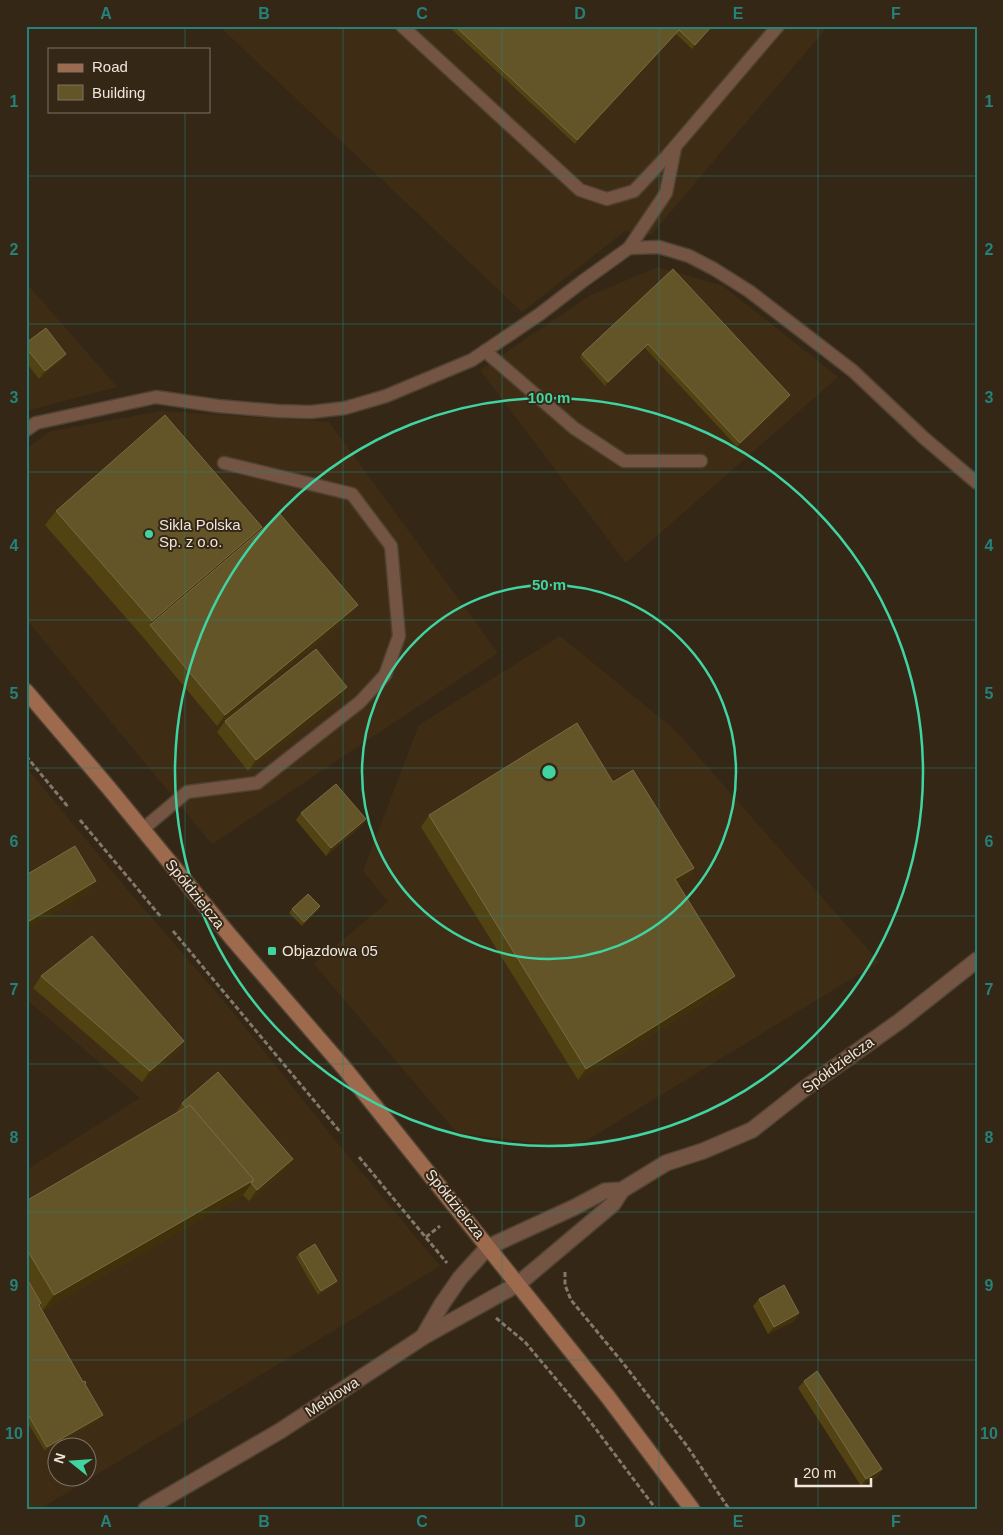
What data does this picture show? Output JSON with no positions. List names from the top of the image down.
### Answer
{
  "streets": {
    "street": ["Spółdzielcza", "Meblowa"]
  },
  "crossings": [
    ["Spółdzielcza", "Meblowa"]
  ],
  "places": {
    "other": ["Sikla Polska Sp. z o.o."],
    "transit": ["Objazdowa 05"]
  },
  "legend": ["Road", "Building"],
  "scale_bar": "20 m",
  "north": "left",
  "grid": {
    "columns": [
      "A",
      "B",
      "C",
      "D",
      "E",
      "F"
    ],
    "rows": [
      "1",
      "2",
      "3",
      "4",
      "5",
      "6",
      "7",
      "8",
      "9",
      "10"
    ]
  },
  "rings": ["100 m", "50 m"]
}
